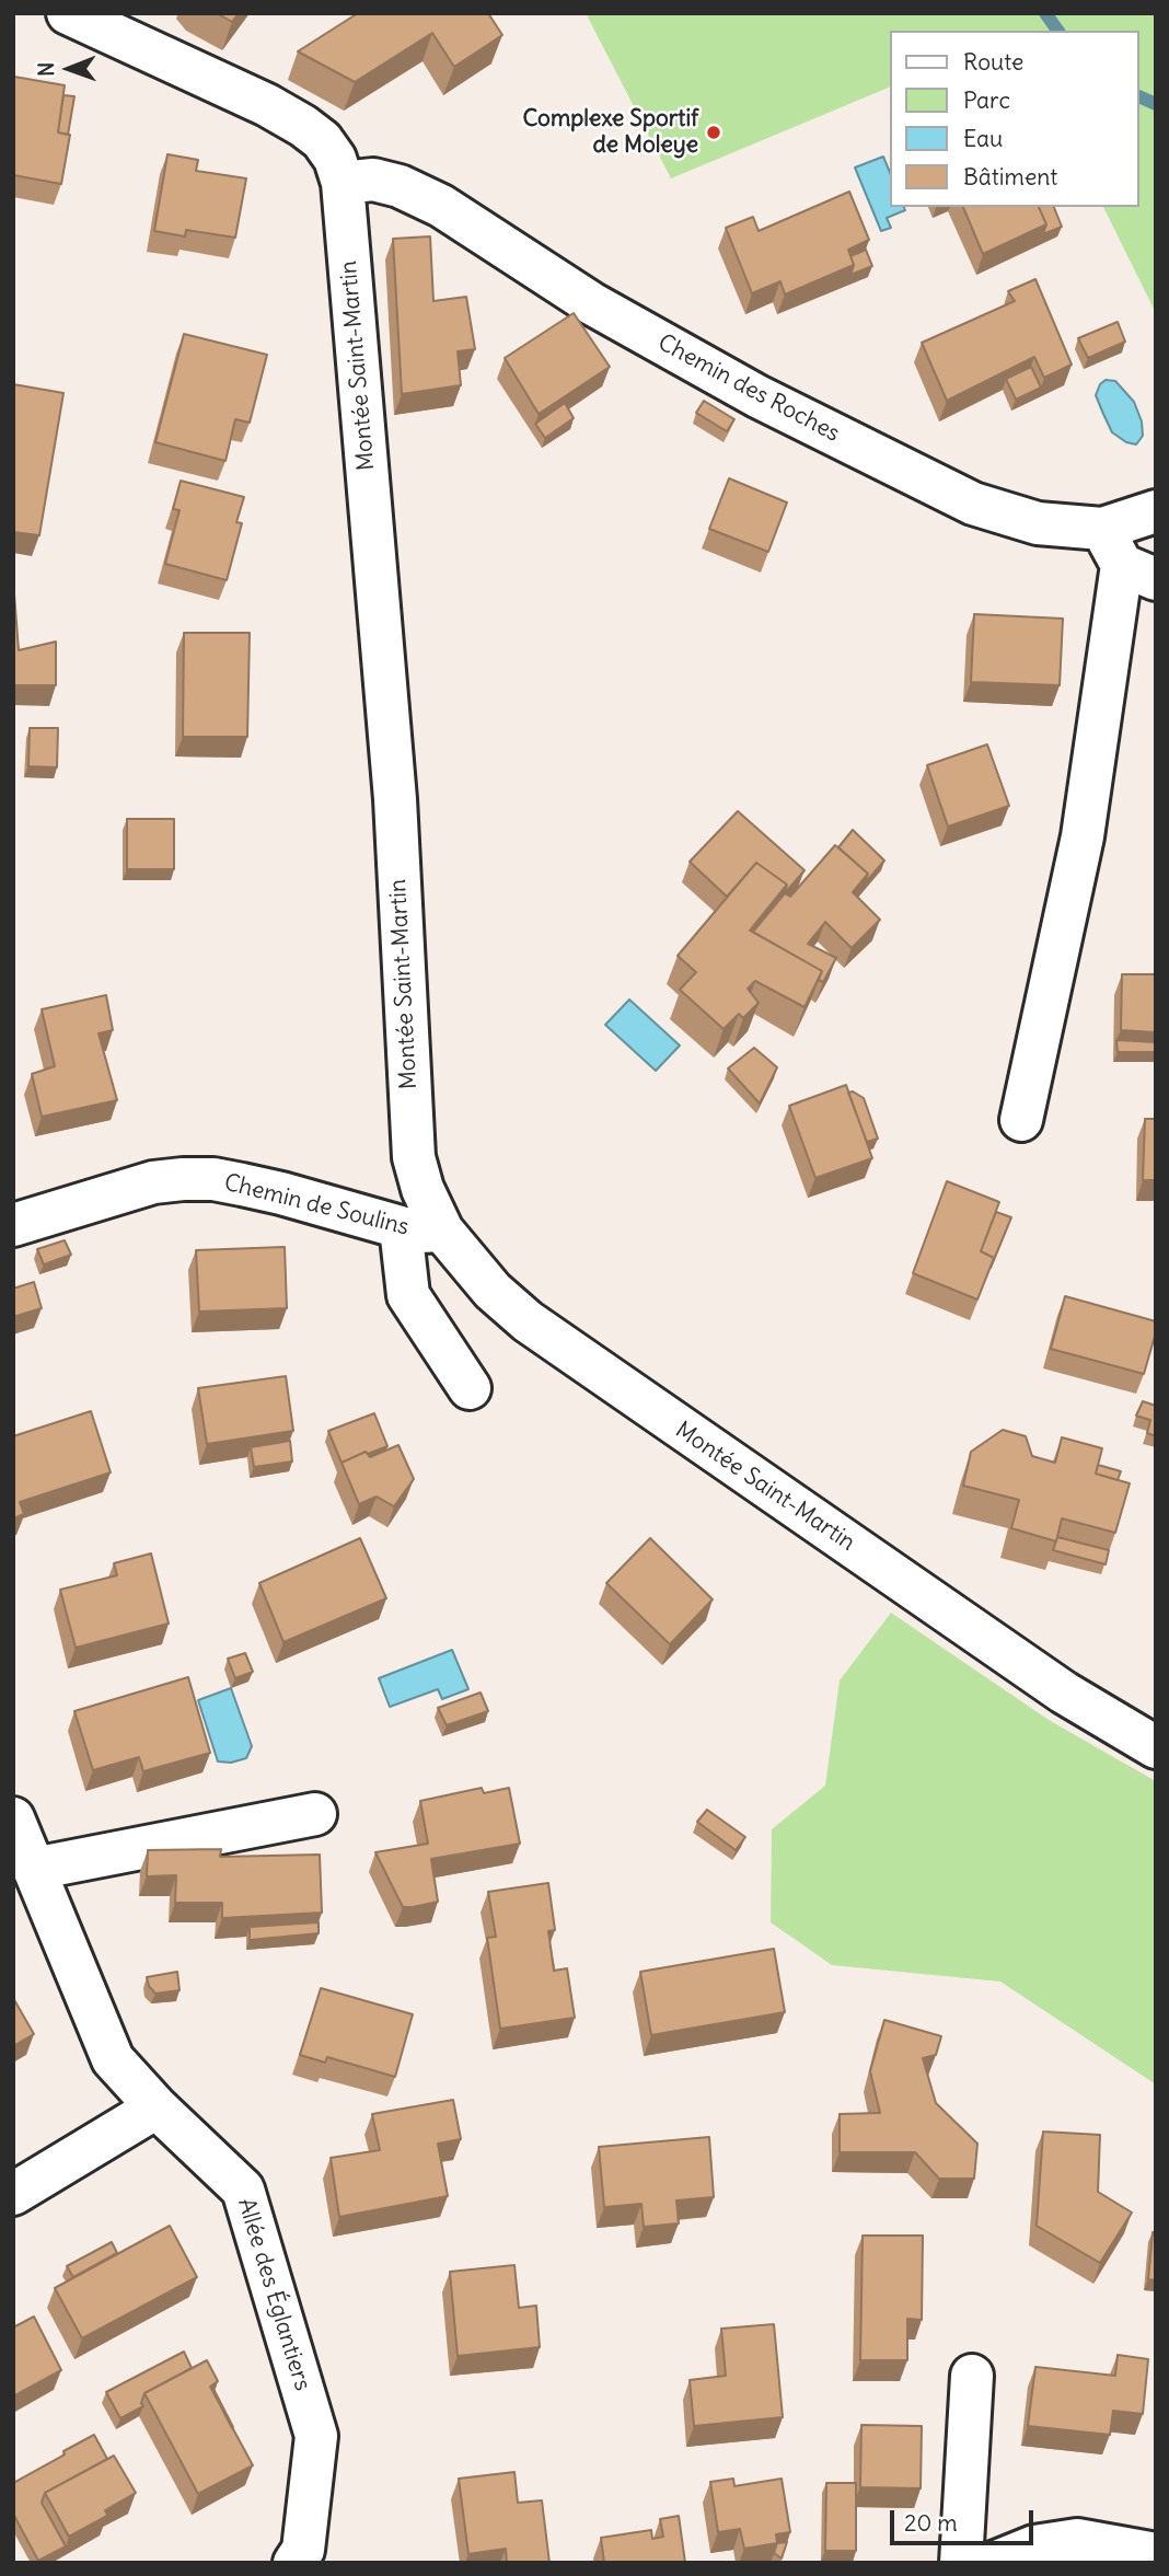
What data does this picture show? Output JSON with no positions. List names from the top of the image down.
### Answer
{
  "streets": {
    "street": [
      "Montée Saint-Martin",
      "Chemin des Roches",
      "Chemin de Soulins",
      "Allée des Églantiers"
    ]
  },
  "crossings": [
    ["Montée Saint-Martin", "Chemin des Roches"],
    ["Montée Saint-Martin", "Chemin de Soulins"]
  ],
  "places": ["Complexe Sportif de Moleye"],
  "legend": [
    "Route",
    "Parc",
    "Eau",
    "Bâtiment"
  ],
  "scale_bar": "20 m",
  "north": "left"
}
